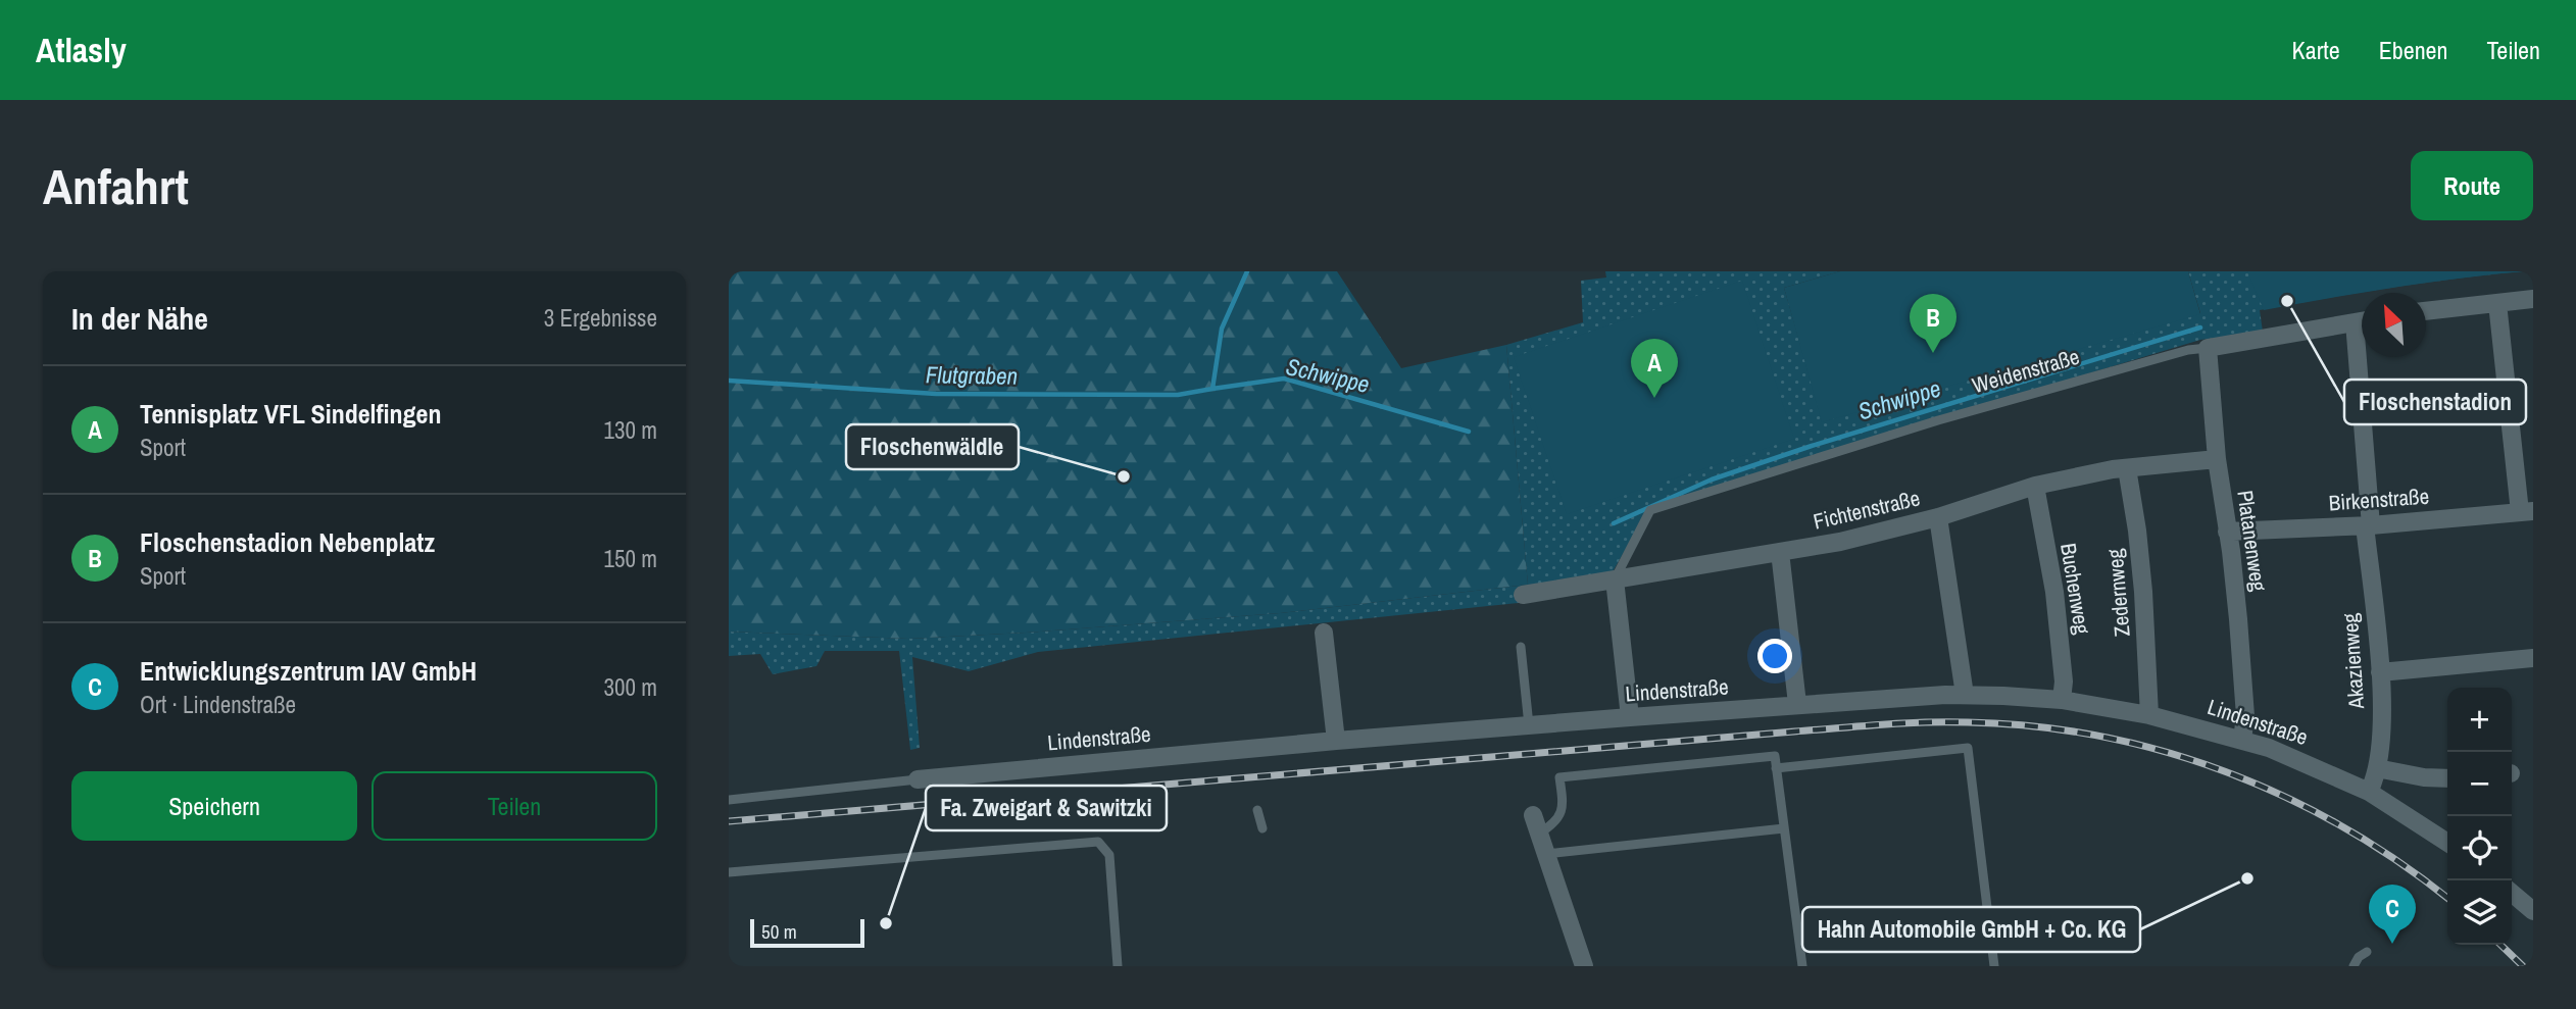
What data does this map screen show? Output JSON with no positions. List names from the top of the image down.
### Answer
{
  "streets": {
    "street": [
      "Weidenstraße",
      "Birkenstraße",
      "Fichtenstraße",
      "Platanenweg",
      "Buchenweg",
      "Zedernweg",
      "Akazienweg",
      "Lindenstraße"
    ]
  },
  "crossings": [
    ["Weidenstraße", "Fichtenstraße"],
    ["Weidenstraße", "Platanenweg"],
    ["Birkenstraße", "Platanenweg"],
    ["Birkenstraße", "Akazienweg"],
    ["Fichtenstraße", "Platanenweg"],
    ["Fichtenstraße", "Buchenweg"],
    ["Fichtenstraße", "Zedernweg"],
    ["Platanenweg", "Lindenstraße"],
    ["Buchenweg", "Lindenstraße"],
    ["Zedernweg", "Lindenstraße"],
    ["Akazienweg", "Lindenstraße"]
  ],
  "water": ["Flutgraben", "Schwippe"],
  "places": [
    "Floschenstadion",
    "Floschenwäldle",
    "Hahn Automobile GmbH + Co. KG",
    "Fa. Zweigart & Sawitzki"
  ],
  "scale_bar": "50 m",
  "north": "top left",
  "page": {
    "header": "Atlasly",
    "nav": ["Karte", "Ebenen", "Teilen"],
    "buttons": [
      "Route",
      ["Speichern", "Teilen"]
    ],
    "title": "Anfahrt",
    "heading": ["In der Nähe", "3 Ergebnisse"],
    "pins": ["B", "A", "C"],
    "list": [
      {
        "mark": "A",
        "name": "Tennisplatz VFL Sindelfingen",
        "note": "Sport",
        "value": "130 m"
      },
      {
        "mark": "B",
        "name": "Floschenstadion Nebenplatz",
        "note": "Sport",
        "value": "150 m"
      },
      {
        "mark": "C",
        "name": "Entwicklungszentrum IAV GmbH",
        "note": "Ort · Lindenstraße",
        "value": "300 m"
      }
    ],
    "map_buttons": ["+", "−"],
    "scale": "50 m"
  }
}
